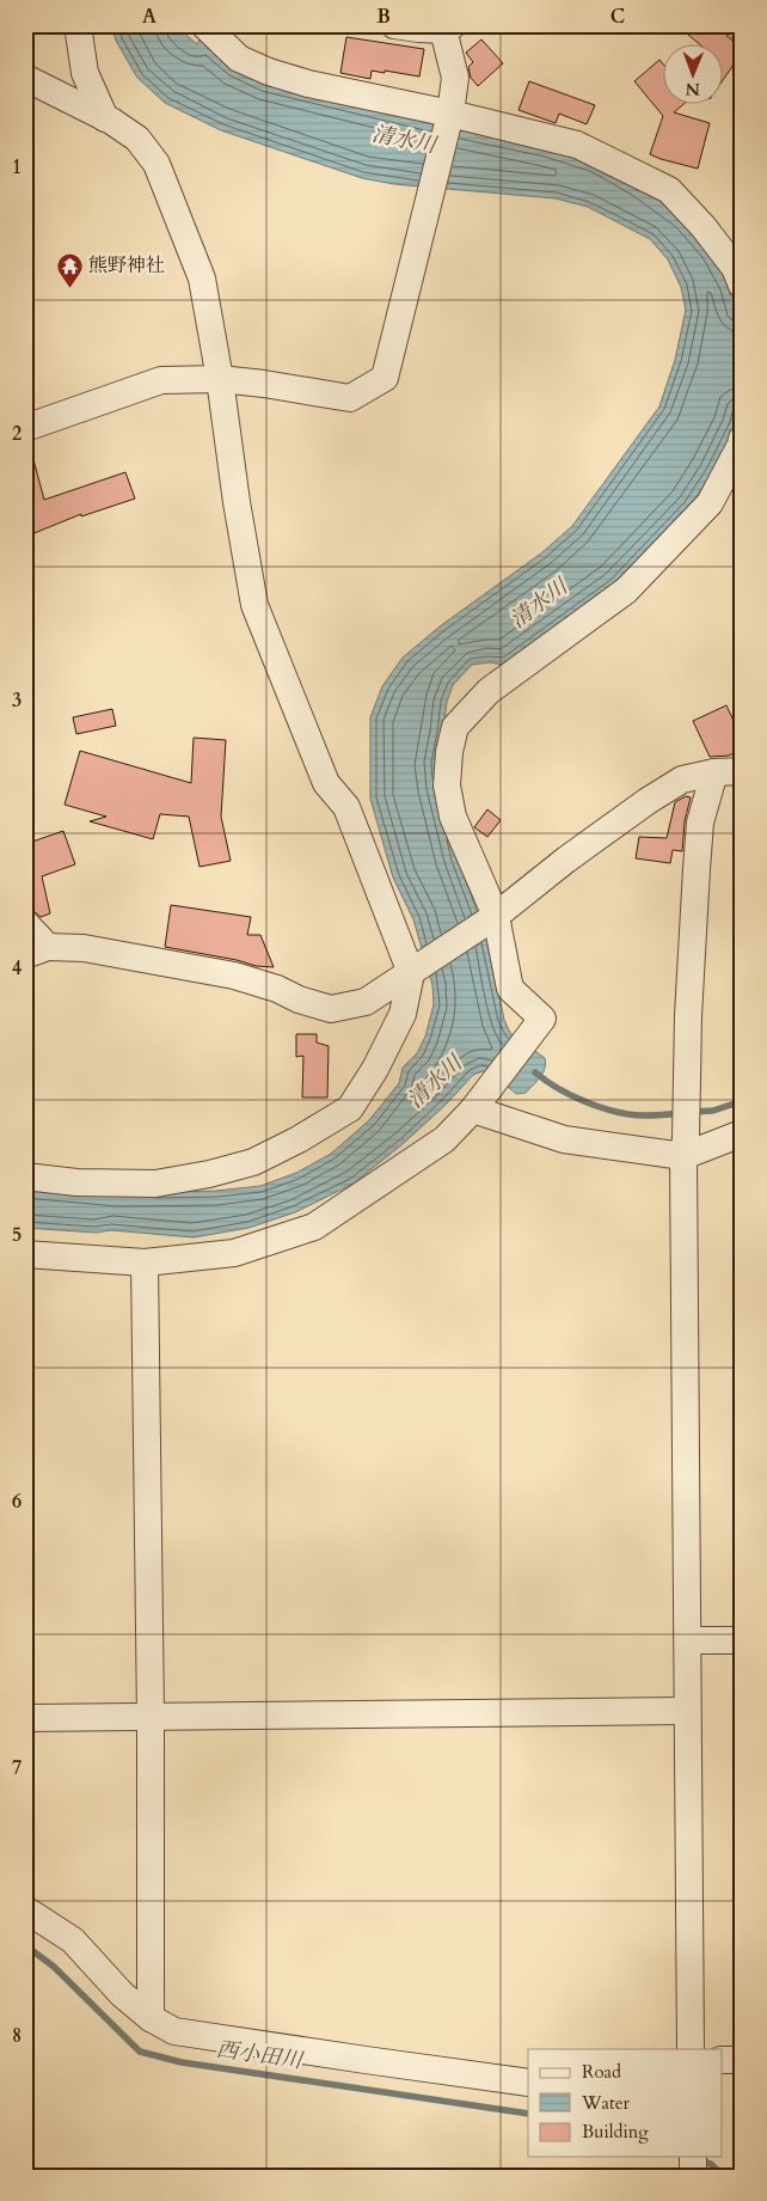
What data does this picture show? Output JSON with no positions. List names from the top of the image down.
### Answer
{
  "water": ["清水川", "西小田川"],
  "places": {
    "temple": ["熊野神社"]
  },
  "legend": ["Road", "Water", "Building"],
  "north": "bottom",
  "grid": {
    "columns": ["A", "B", "C"],
    "rows": [
      "1",
      "2",
      "3",
      "4",
      "5",
      "6",
      "7",
      "8"
    ]
  }
}
